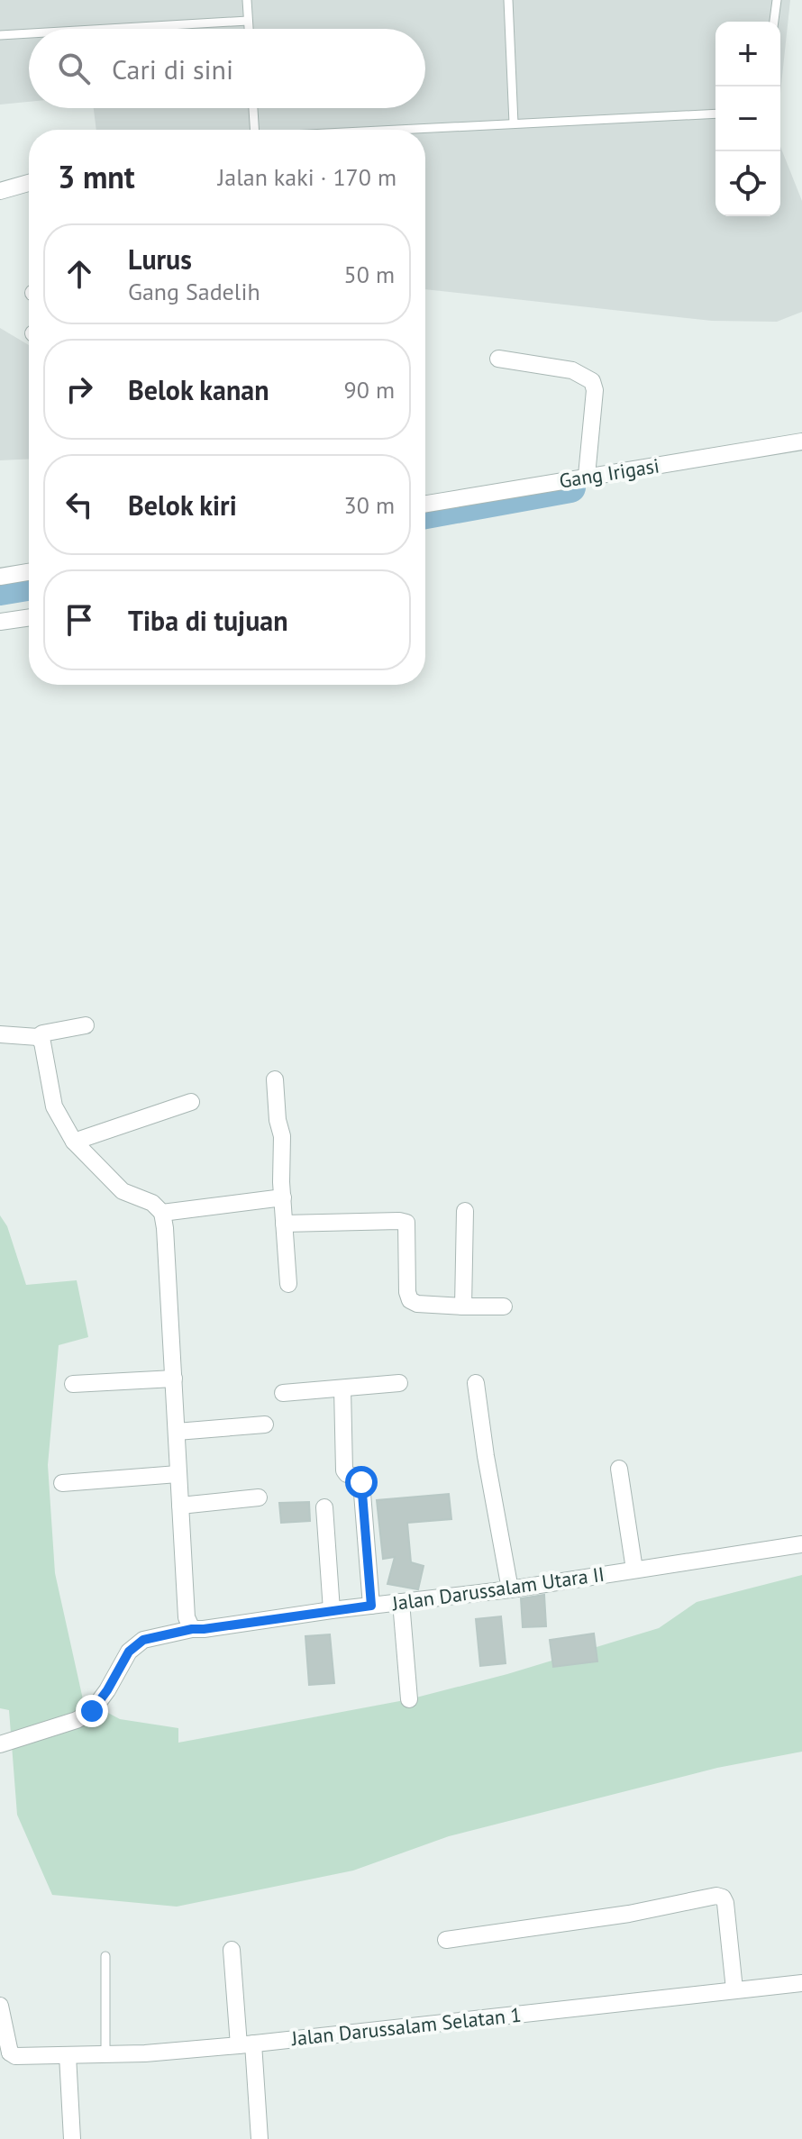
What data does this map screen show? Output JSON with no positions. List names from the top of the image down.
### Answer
{
  "streets": {
    "street": ["Gang Irigasi", "Jalan Darussalam Utara II", "Jalan Darussalam Selatan 1"]
  },
  "page": {
    "map_buttons": ["+", "−"],
    "search": "Cari di sini",
    "heading": ["3 mnt", "Jalan kaki · 170 m"],
    "list": [
      ["Lurus", "Gang Sadelih", "50 m"],
      ["Belok kanan", "90 m"],
      ["Belok kiri", "30 m"],
      "Tiba di tujuan"
    ]
  }
}
